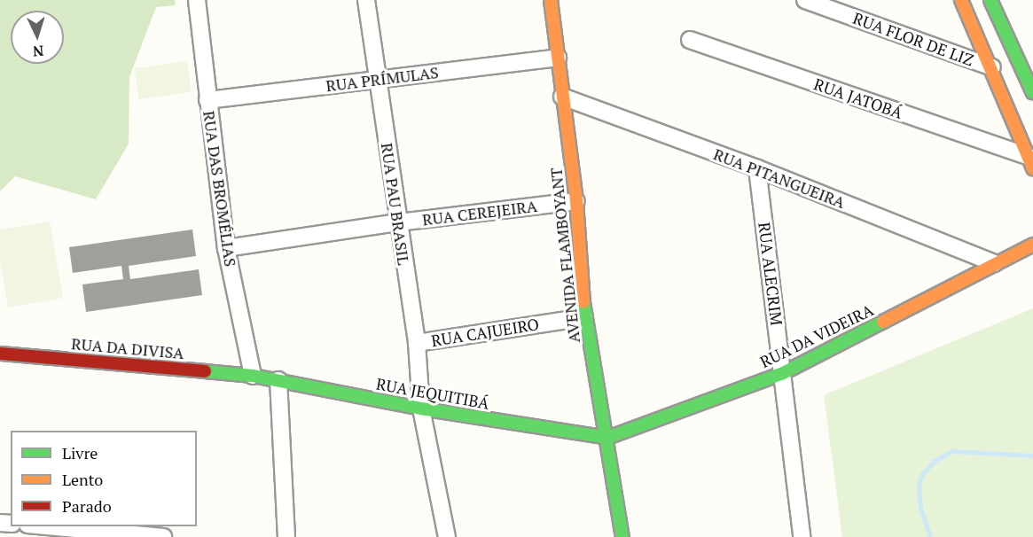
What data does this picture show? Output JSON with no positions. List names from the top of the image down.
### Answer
{
  "streets": {
    "street": [
      "RUA FLOR DE LIZ",
      "RUA PRÍMULAS",
      "RUA JATOBÁ",
      "RUA PITANGUEIRA",
      "RUA DAS BROMÉLIAS",
      "RUA PAU BRASIL",
      "RUA CEREJEIRA",
      "AVENIDA FLAMBOYANT",
      "RUA ALECRIM",
      "RUA CAJUEIRO",
      "RUA DA VIDEIRA",
      "RUA DA DIVISA",
      "RUA JEQUITIBÁ"
    ]
  },
  "crossings": [
    ["RUA PRÍMULAS", "RUA DAS BROMÉLIAS"],
    ["RUA PRÍMULAS", "RUA PAU BRASIL"],
    ["RUA PRÍMULAS", "AVENIDA FLAMBOYANT"],
    ["RUA PITANGUEIRA", "AVENIDA FLAMBOYANT"],
    ["RUA PITANGUEIRA", "RUA ALECRIM"],
    ["RUA PITANGUEIRA", "RUA DA VIDEIRA"],
    ["RUA DAS BROMÉLIAS", "RUA CEREJEIRA"],
    ["RUA DAS BROMÉLIAS", "RUA DA DIVISA"],
    ["RUA DAS BROMÉLIAS", "RUA JEQUITIBÁ"],
    ["RUA PAU BRASIL", "RUA CEREJEIRA"],
    ["RUA PAU BRASIL", "RUA CAJUEIRO"],
    ["RUA PAU BRASIL", "RUA JEQUITIBÁ"],
    ["RUA CEREJEIRA", "AVENIDA FLAMBOYANT"],
    ["AVENIDA FLAMBOYANT", "RUA CAJUEIRO"],
    ["AVENIDA FLAMBOYANT", "RUA DA VIDEIRA"],
    ["AVENIDA FLAMBOYANT", "RUA JEQUITIBÁ"],
    ["RUA ALECRIM", "RUA DA VIDEIRA"],
    ["RUA DA VIDEIRA", "RUA JEQUITIBÁ"],
    ["RUA DA DIVISA", "RUA JEQUITIBÁ"]
  ],
  "legend": ["Livre", "Lento", "Parado"],
  "north": "bottom"
}
